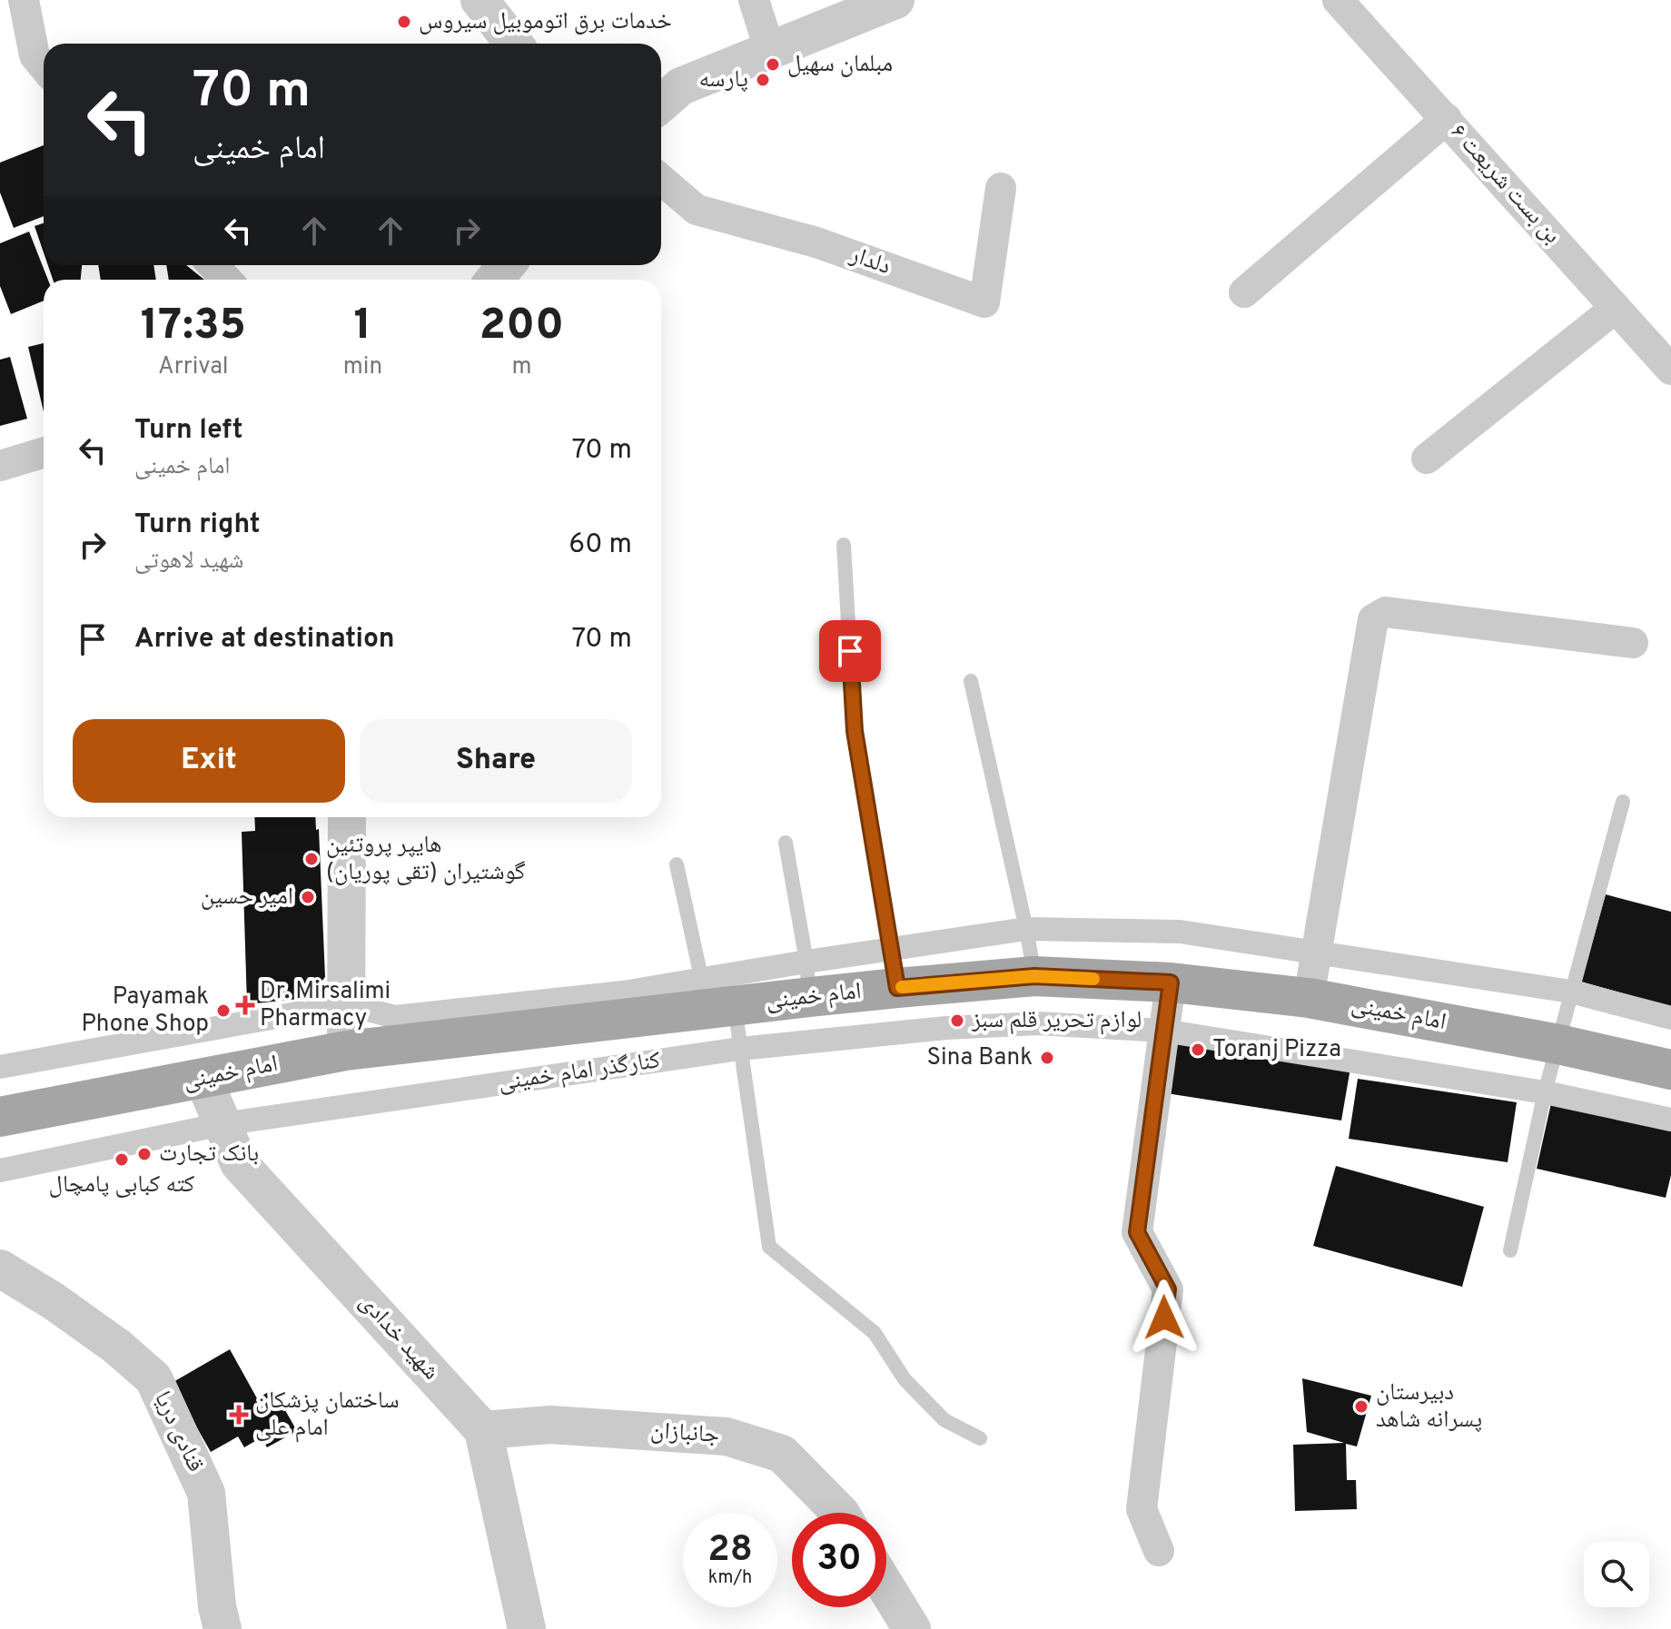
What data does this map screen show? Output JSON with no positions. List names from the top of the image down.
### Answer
{
  "streets": {
    "main road": ["امام خمینی"],
    "street": [
      "بن بست شریعت ۶",
      "دلدار",
      "کنارگذر امام خمینی",
      "شهید خدادی",
      "قنادی دریا",
      "جانبازان"
    ]
  },
  "crossings": [
    ["امام خمینی", "شهید خدادی"],
    ["کنارگذر امام خمینی", "شهید خدادی"],
    ["شهید خدادی", "جانبازان"]
  ],
  "places": {
    "other": [
      "خدمات برق اتوموبیل سیروس",
      "مبلمان سهیل",
      "پارسه",
      "هایپر پروتئین گوشتیران (تقی پوریان)",
      "امیر حسین",
      "Payamak Phone Shop",
      "لوازم تحریر قلم سبز",
      "Toranj Pizza",
      "Sina Bank",
      "بانک تجارت",
      "کته کبابی پامچال",
      "دبیرستان پسرانه شاهد"
    ],
    "health": ["Dr. Mirsalimi Pharmacy", "ساختمان پزشکان امام علی"]
  },
  "page": {
    "turn": ["70 m", "امام خمینی"],
    "eta": [
      "17:35",
      "Arrival",
      "1",
      "min",
      "200",
      "m"
    ],
    "list": [
      {
        "name": "Turn left",
        "note": "امام خمینی",
        "value": "70 m"
      },
      {
        "name": "Turn right",
        "note": "شهید لاهوتی",
        "value": "60 m"
      },
      {
        "name": "Arrive at destination",
        "value": "70 m"
      }
    ],
    "buttons": ["Exit", "Share"],
    "speed": "28 km/h",
    "limit": "30"
  }
}
